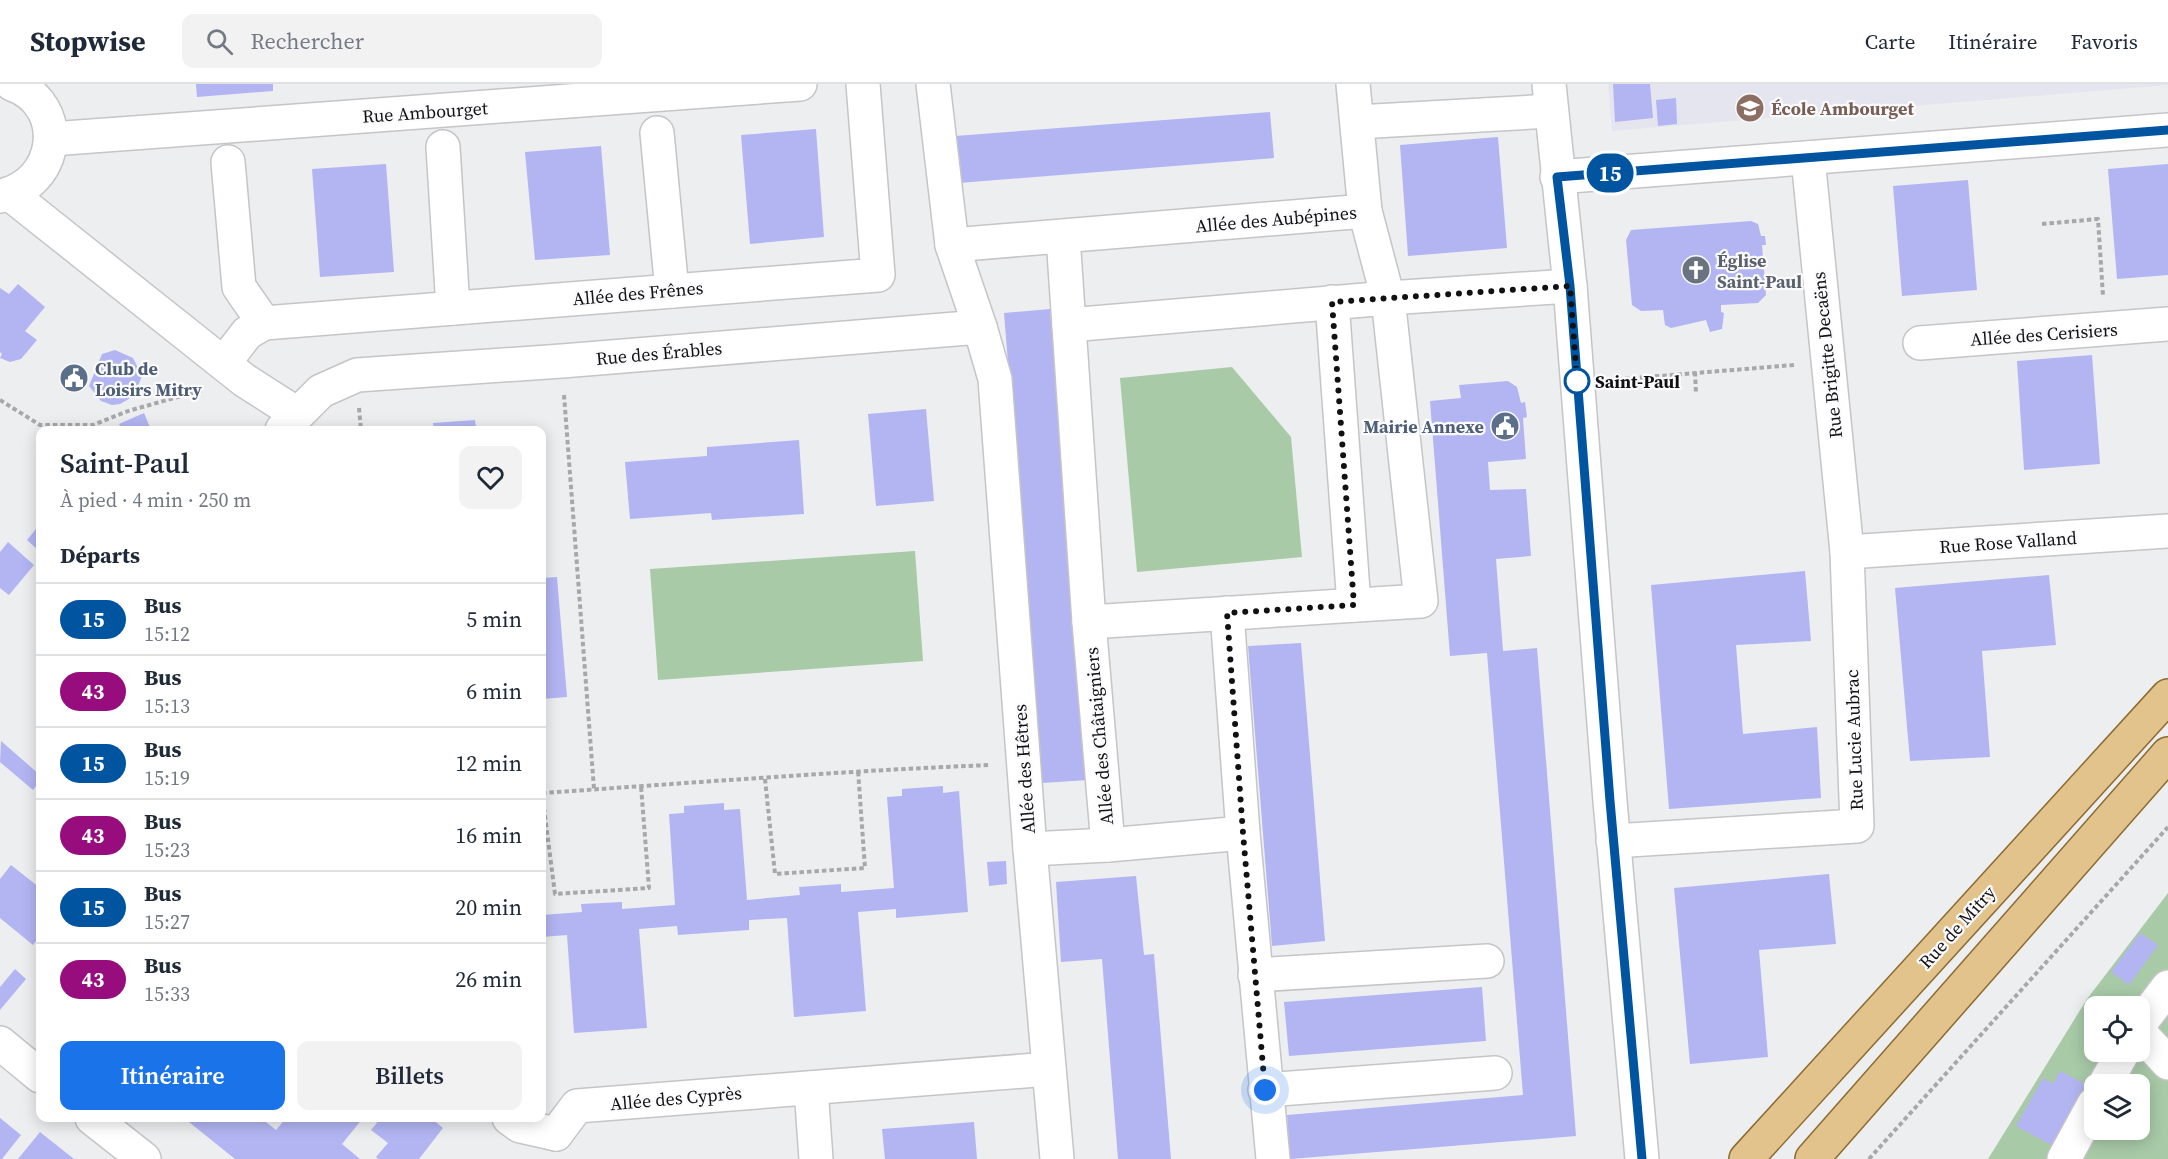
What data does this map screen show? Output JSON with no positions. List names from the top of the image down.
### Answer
{
  "streets": {
    "main road": ["Rue de Mitry"],
    "street": [
      "Rue Ambourget",
      "Allée des Aubépines",
      "Allée des Frênes",
      "Allée des Cerisiers",
      "Rue des Érables",
      "Rue Brigitte Decaëns",
      "Rue Rose Valland",
      "Allée des Châtaigniers",
      "Rue Lucie Aubrac",
      "Allée des Hêtres",
      "Allée des Cyprès"
    ]
  },
  "crossings": [
    ["Allée des Aubépines", "Allée des Châtaigniers"],
    ["Rue des Érables", "Allée des Hêtres"],
    ["Rue Brigitte Decaëns", "Rue Rose Valland"],
    ["Rue Brigitte Decaëns", "Rue Lucie Aubrac"],
    ["Rue Rose Valland", "Rue Lucie Aubrac"],
    ["Allée des Hêtres", "Allée des Cyprès"]
  ],
  "places": {
    "school or university": ["École Ambourget"],
    "church": ["Église Saint-Paul"],
    "public building": ["Club de Loisirs Mitry", "Mairie Annexe"],
    "other": ["Saint-Paul"]
  },
  "lines": ["bus line 15"],
  "page": {
    "header": "Stopwise",
    "search": "Rechercher",
    "nav": ["Carte", "Itinéraire", "Favoris"],
    "on_map": "15",
    "heading": [
      ["Saint-Paul", "À pied · 4 min · 250 m"],
      "Départs"
    ],
    "list": [
      {
        "mark": "15",
        "name": "Bus",
        "note": "15:12",
        "value": "5 min"
      },
      {
        "mark": "43",
        "name": "Bus",
        "note": "15:13",
        "value": "6 min"
      },
      {
        "mark": "15",
        "name": "Bus",
        "note": "15:19",
        "value": "12 min"
      },
      {
        "mark": "43",
        "name": "Bus",
        "note": "15:23",
        "value": "16 min"
      },
      {
        "mark": "15",
        "name": "Bus",
        "note": "15:27",
        "value": "20 min"
      },
      {
        "mark": "43",
        "name": "Bus",
        "note": "15:33",
        "value": "26 min"
      }
    ],
    "buttons": ["Itinéraire", "Billets"]
  }
}
